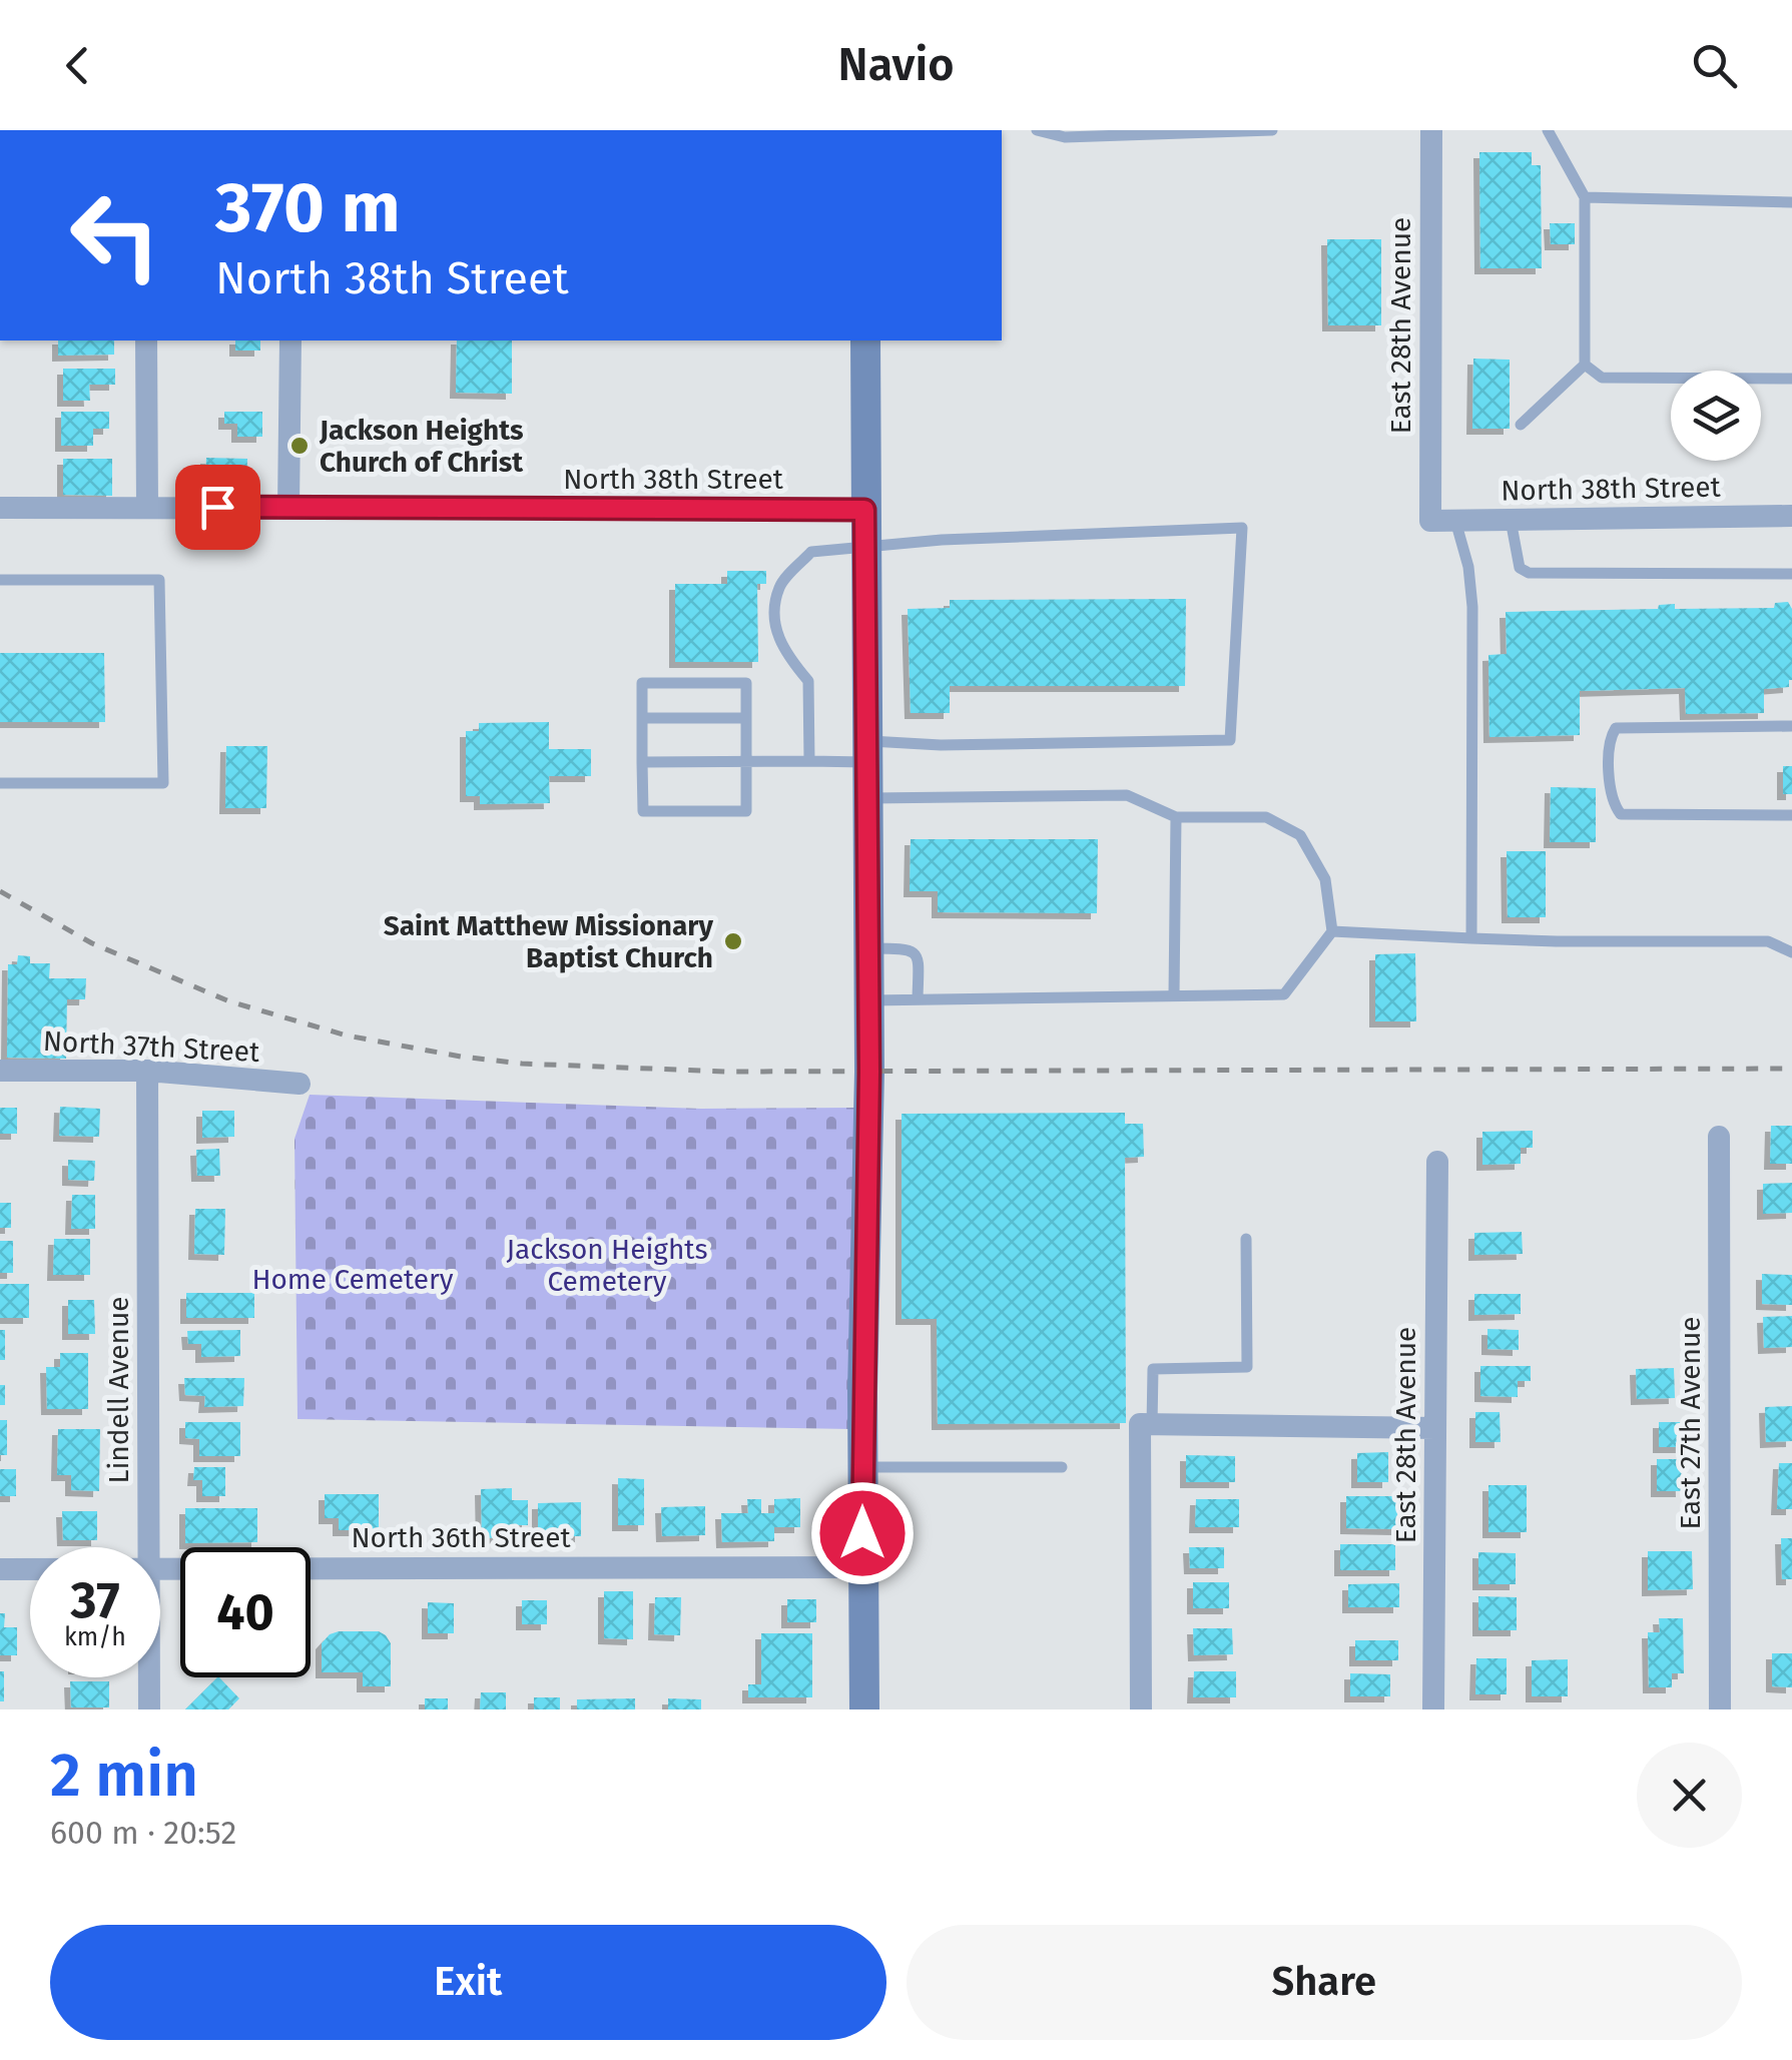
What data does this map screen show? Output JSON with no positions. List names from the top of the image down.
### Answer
{
  "streets": {
    "street": [
      "East 28th Avenue",
      "North 38th Street",
      "North 37th Street",
      "Lindell Avenue",
      "East 27th Avenue",
      "North 36th Street"
    ]
  },
  "crossings": [
    ["East 28th Avenue", "North 38th Street"],
    ["North 37th Street", "Lindell Avenue"]
  ],
  "parks": ["Jackson Heights Cemetery", "Home Cemetery"],
  "places": ["Jackson Heights Church of Christ", "Saint Matthew Missionary Baptist Church"],
  "page": {
    "header": "Navio",
    "turn": ["370 m", "North 38th Street"],
    "speed": "37 km/h",
    "limit": "40",
    "heading": ["2 min", "600 m · 20:52"],
    "buttons": ["Exit", "Share"]
  }
}
